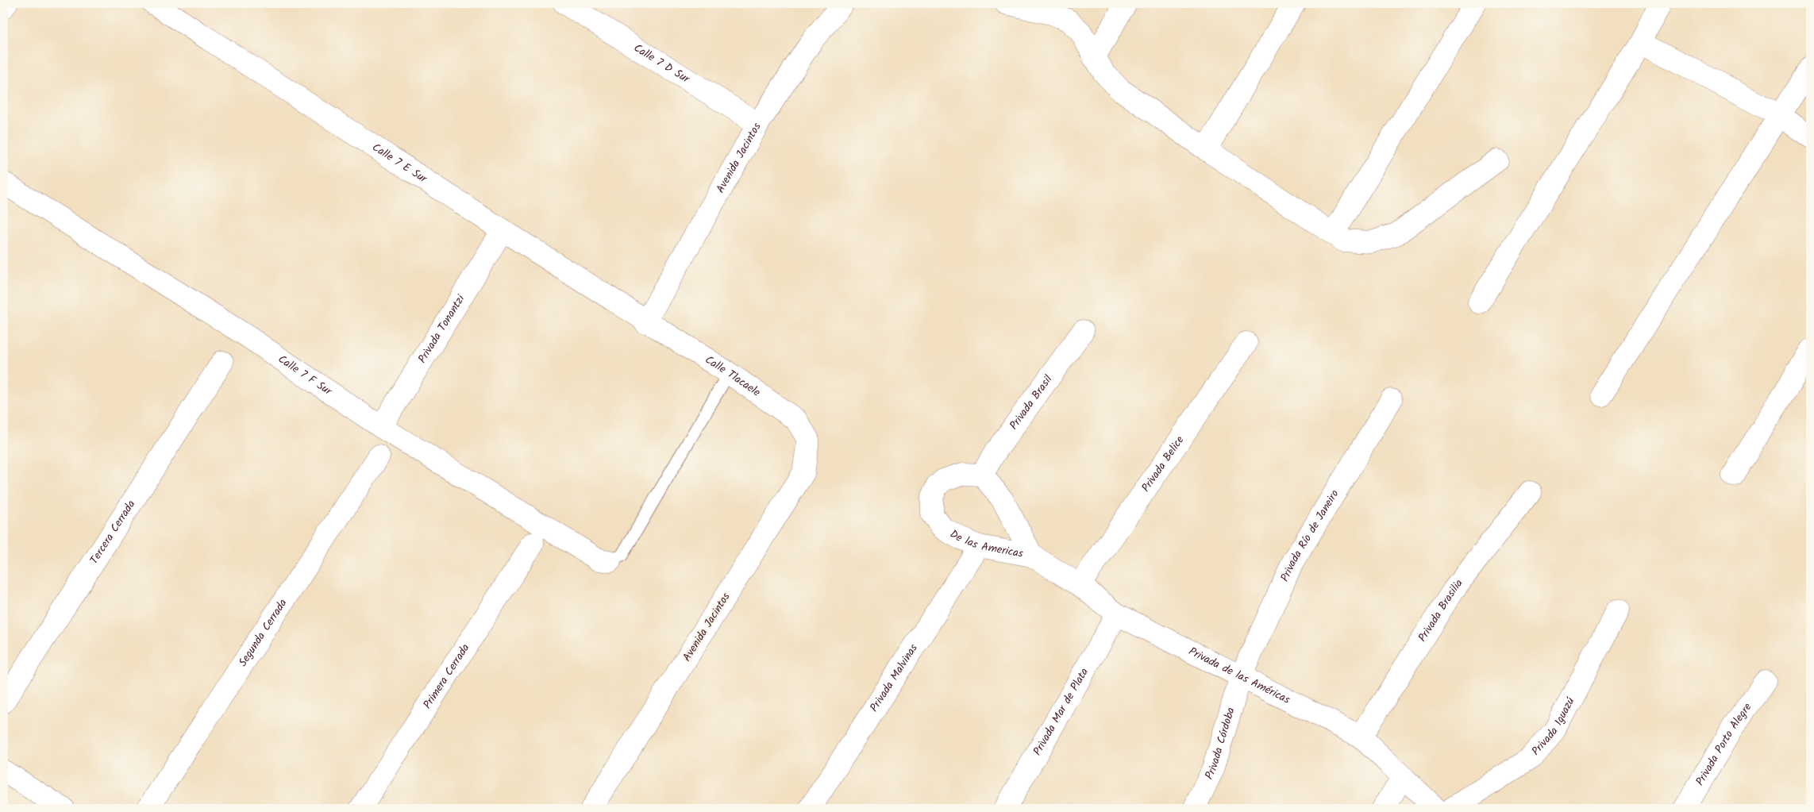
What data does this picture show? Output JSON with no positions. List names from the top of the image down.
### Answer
{
  "streets": {
    "street": [
      "Calle 7 D Sur",
      "Avenida Jacintos",
      "Calle 7 E Sur",
      "Privada Tonantzi",
      "Calle 7 F Sur",
      "Calle Tlacaele",
      "Privada Brasil",
      "Privada Belice",
      "Tercera Cerrada",
      "Privada Río de Janeiro",
      "De las Americas",
      "Privada Brasilia",
      "Segunda Cerrada",
      "Privada de las Américas",
      "Primera Cerrada",
      "Privada Malvinas",
      "Privada Mar de Plata",
      "Privada Iguazú",
      "Privada Córdoba",
      "Privada Porto Alegre"
    ]
  },
  "crossings": [
    ["Calle 7 D Sur", "Avenida Jacintos"],
    ["Avenida Jacintos", "Calle 7 E Sur"],
    ["Avenida Jacintos", "Calle Tlacaele"],
    ["Calle 7 E Sur", "Privada Tonantzi"],
    ["Calle 7 E Sur", "Calle Tlacaele"],
    ["Privada Tonantzi", "Calle 7 F Sur"],
    ["Privada Brasil", "De las Americas"],
    ["Privada Belice", "Privada de las Américas"],
    ["Privada Río de Janeiro", "Privada de las Américas"],
    ["Privada Río de Janeiro", "Privada Córdoba"],
    ["De las Americas", "Privada de las Américas"],
    ["De las Americas", "Privada Malvinas"],
    ["Privada Brasilia", "Privada de las Américas"],
    ["Privada de las Américas", "Privada Mar de Plata"],
    ["Privada de las Américas", "Privada Córdoba"]
  ]
}
